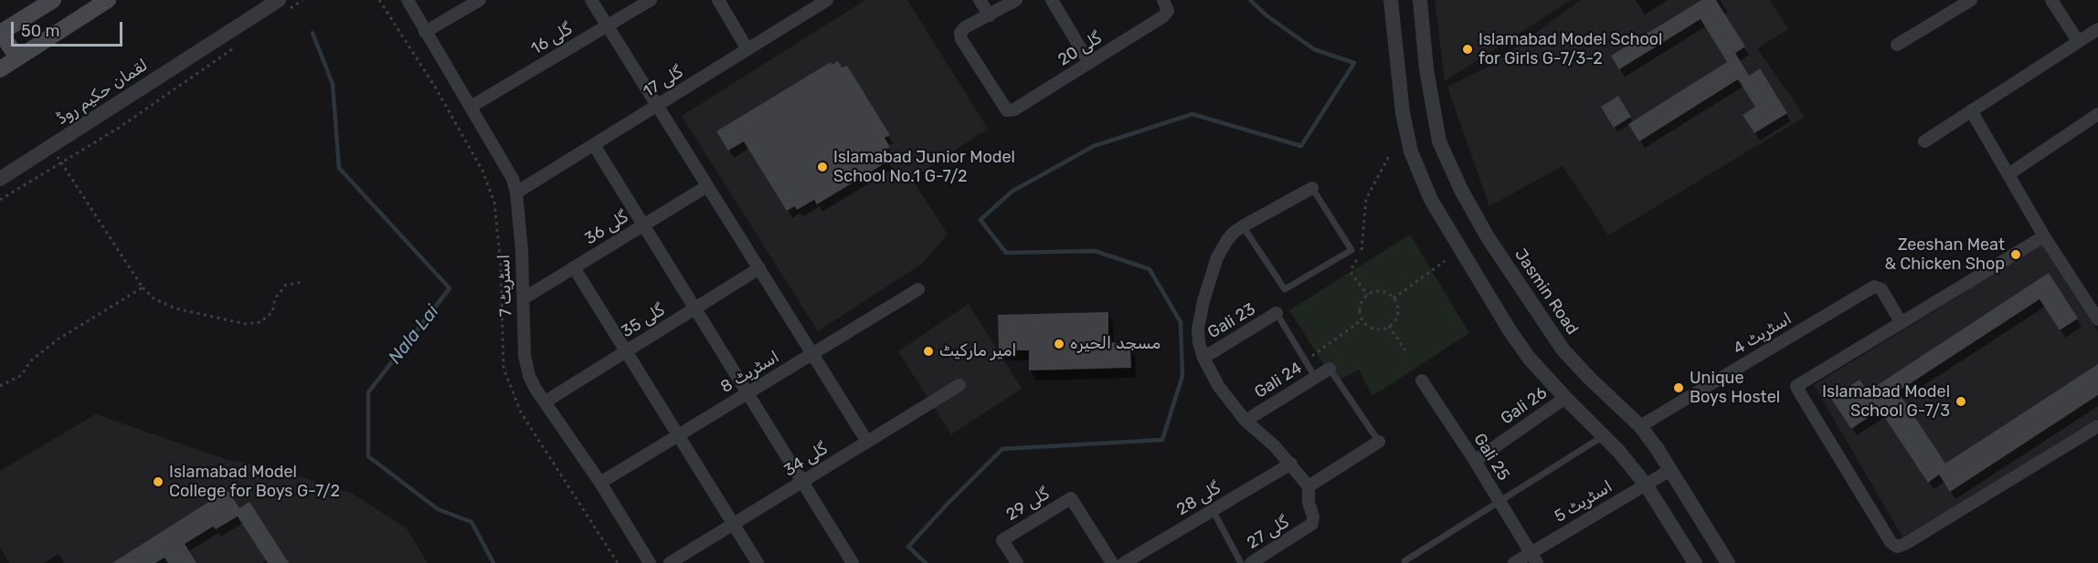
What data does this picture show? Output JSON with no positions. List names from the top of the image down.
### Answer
{
  "streets": {
    "street": [
      "گلی 16",
      "گلی 20",
      "گلی 17",
      "لقمان حکیم روڈ",
      "گلی 36",
      "اسٹریٹ 7",
      "Jasmin Road",
      "گلی 35",
      "Gali 23",
      "اسٹریٹ 4",
      "اسٹریٹ 8",
      "Gali 24",
      "Gali 26",
      "Gali 25",
      "گلی 34",
      "گلی 28",
      "اسٹریٹ 5",
      "گلی 29",
      "گلی 27"
    ]
  },
  "crossings": [
    ["گلی 16", "اسٹریٹ 7"],
    ["گلی 17", "اسٹریٹ 7"],
    ["گلی 36", "اسٹریٹ 7"],
    ["اسٹریٹ 7", "گلی 35"],
    ["اسٹریٹ 7", "اسٹریٹ 8"],
    ["Jasmin Road", "اسٹریٹ 4"],
    ["Jasmin Road", "اسٹریٹ 5"],
    ["Gali 26", "Gali 25"],
    ["Gali 25", "اسٹریٹ 5"]
  ],
  "water": ["Nala Lai"],
  "places": [
    "Islamabad Model School for Girls G-7/3-2",
    "Islamabad Junior Model School No.1 G-7/2",
    "Zeeshan Meat & Chicken Shop",
    "مسجد الحیرہ",
    "امیر مارکیٹ",
    "Unique Boys Hostel",
    "Islamabad Model School G-7/3",
    "Islamabad Model College for Boys G-7/2"
  ],
  "scale_bar": "50 m"
}
